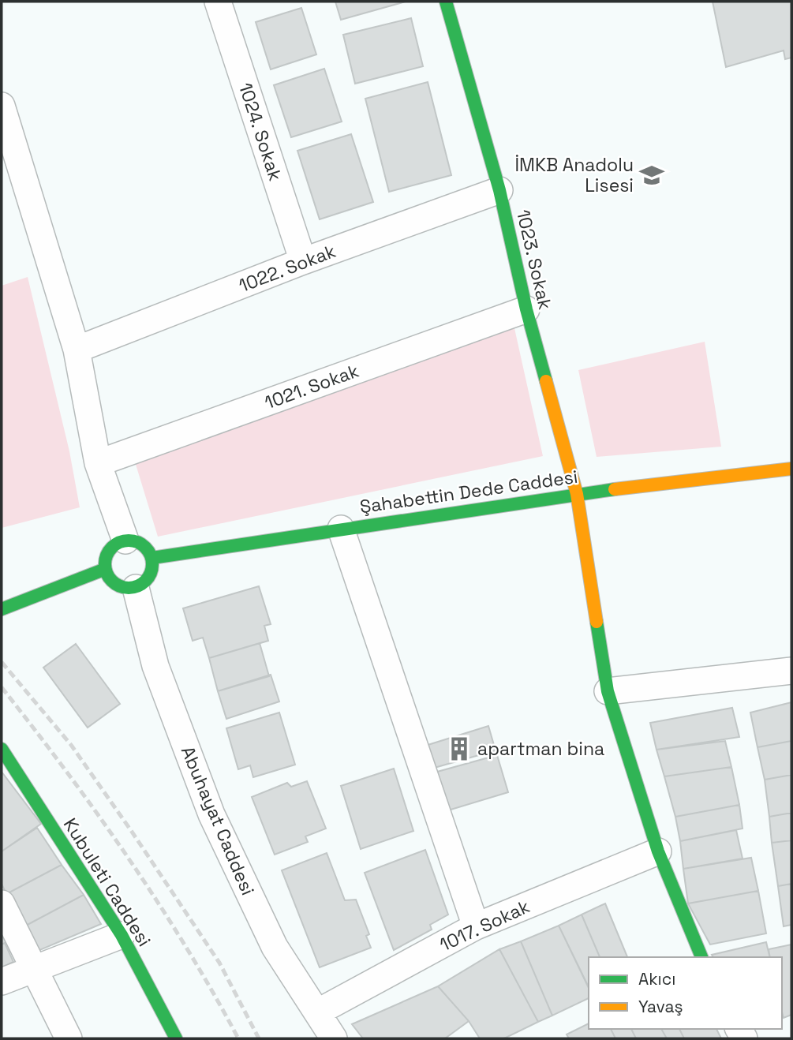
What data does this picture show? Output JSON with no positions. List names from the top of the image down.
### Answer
{
  "streets": {
    "street": [
      "1024. Sokak",
      "1023. Sokak",
      "1022. Sokak",
      "1021. Sokak",
      "Şahabettin Dede Caddesi",
      "Abuhayat Caddesi",
      "Kubuleti Caddesi",
      "1017. Sokak"
    ]
  },
  "crossings": [
    ["1024. Sokak", "1022. Sokak"],
    ["1023. Sokak", "1022. Sokak"],
    ["1023. Sokak", "1021. Sokak"],
    ["1023. Sokak", "Şahabettin Dede Caddesi"],
    ["1023. Sokak", "1017. Sokak"],
    ["Şahabettin Dede Caddesi", "Abuhayat Caddesi"],
    ["Abuhayat Caddesi", "1017. Sokak"]
  ],
  "places": {
    "school or university": ["İMKB Anadolu Lisesi"],
    "building": ["apartman bina"]
  },
  "legend": ["Akıcı", "Yavaş"]
}
